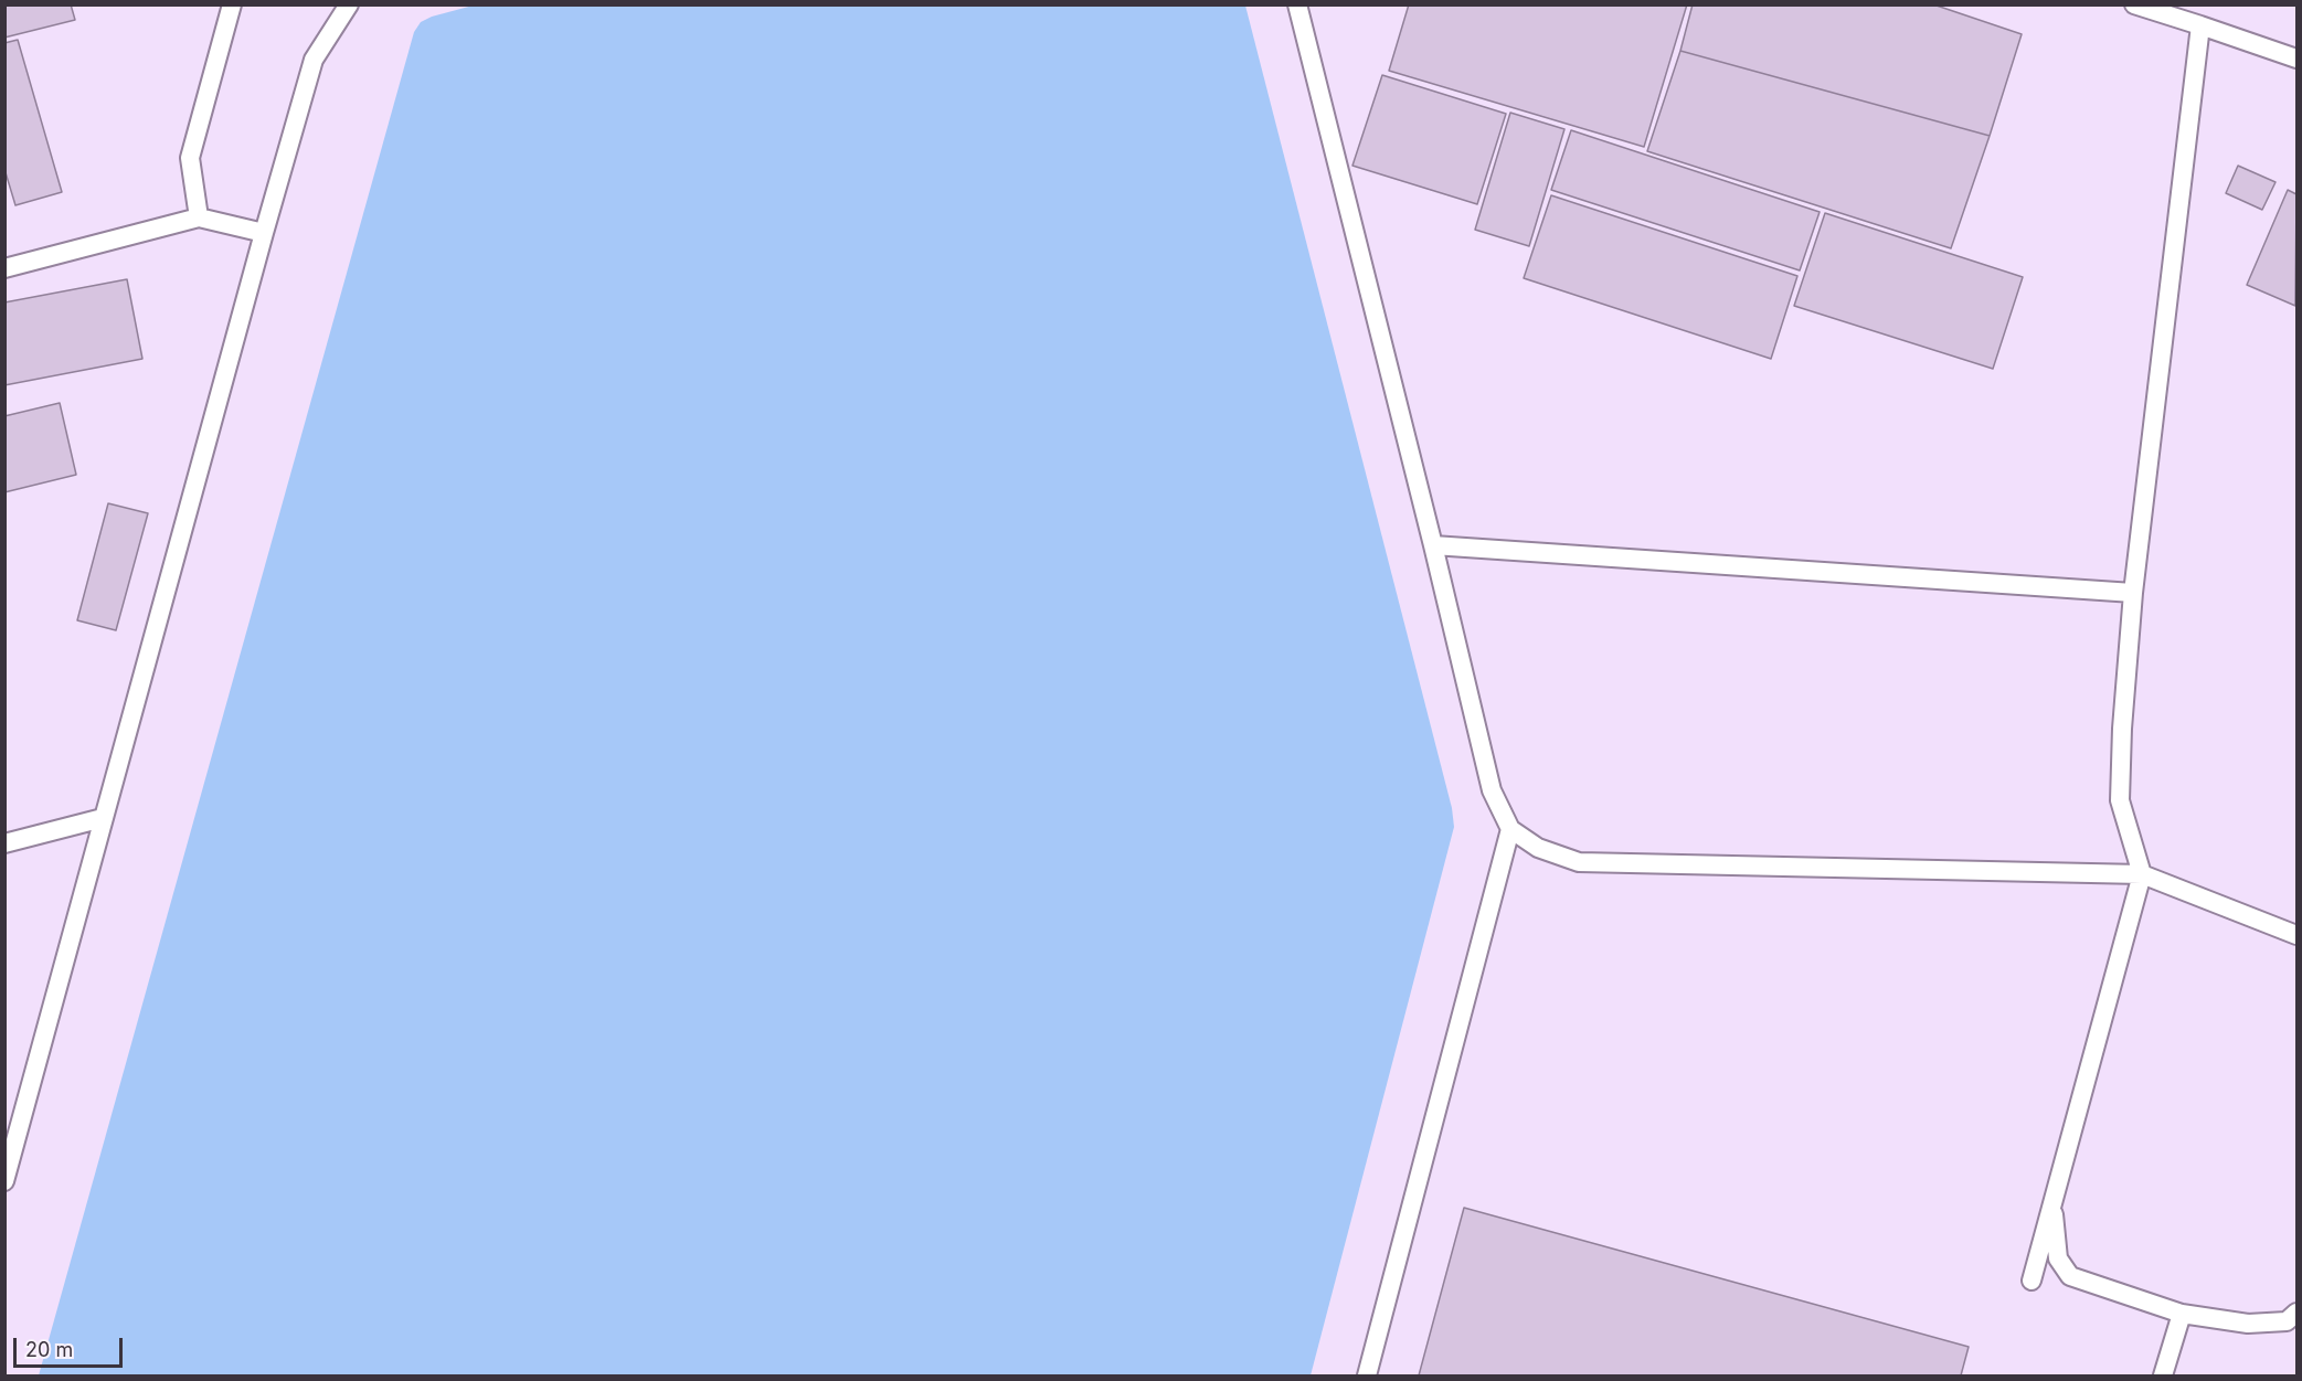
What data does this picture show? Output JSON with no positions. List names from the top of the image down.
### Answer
{
  "scale_bar": "20 m"
}
